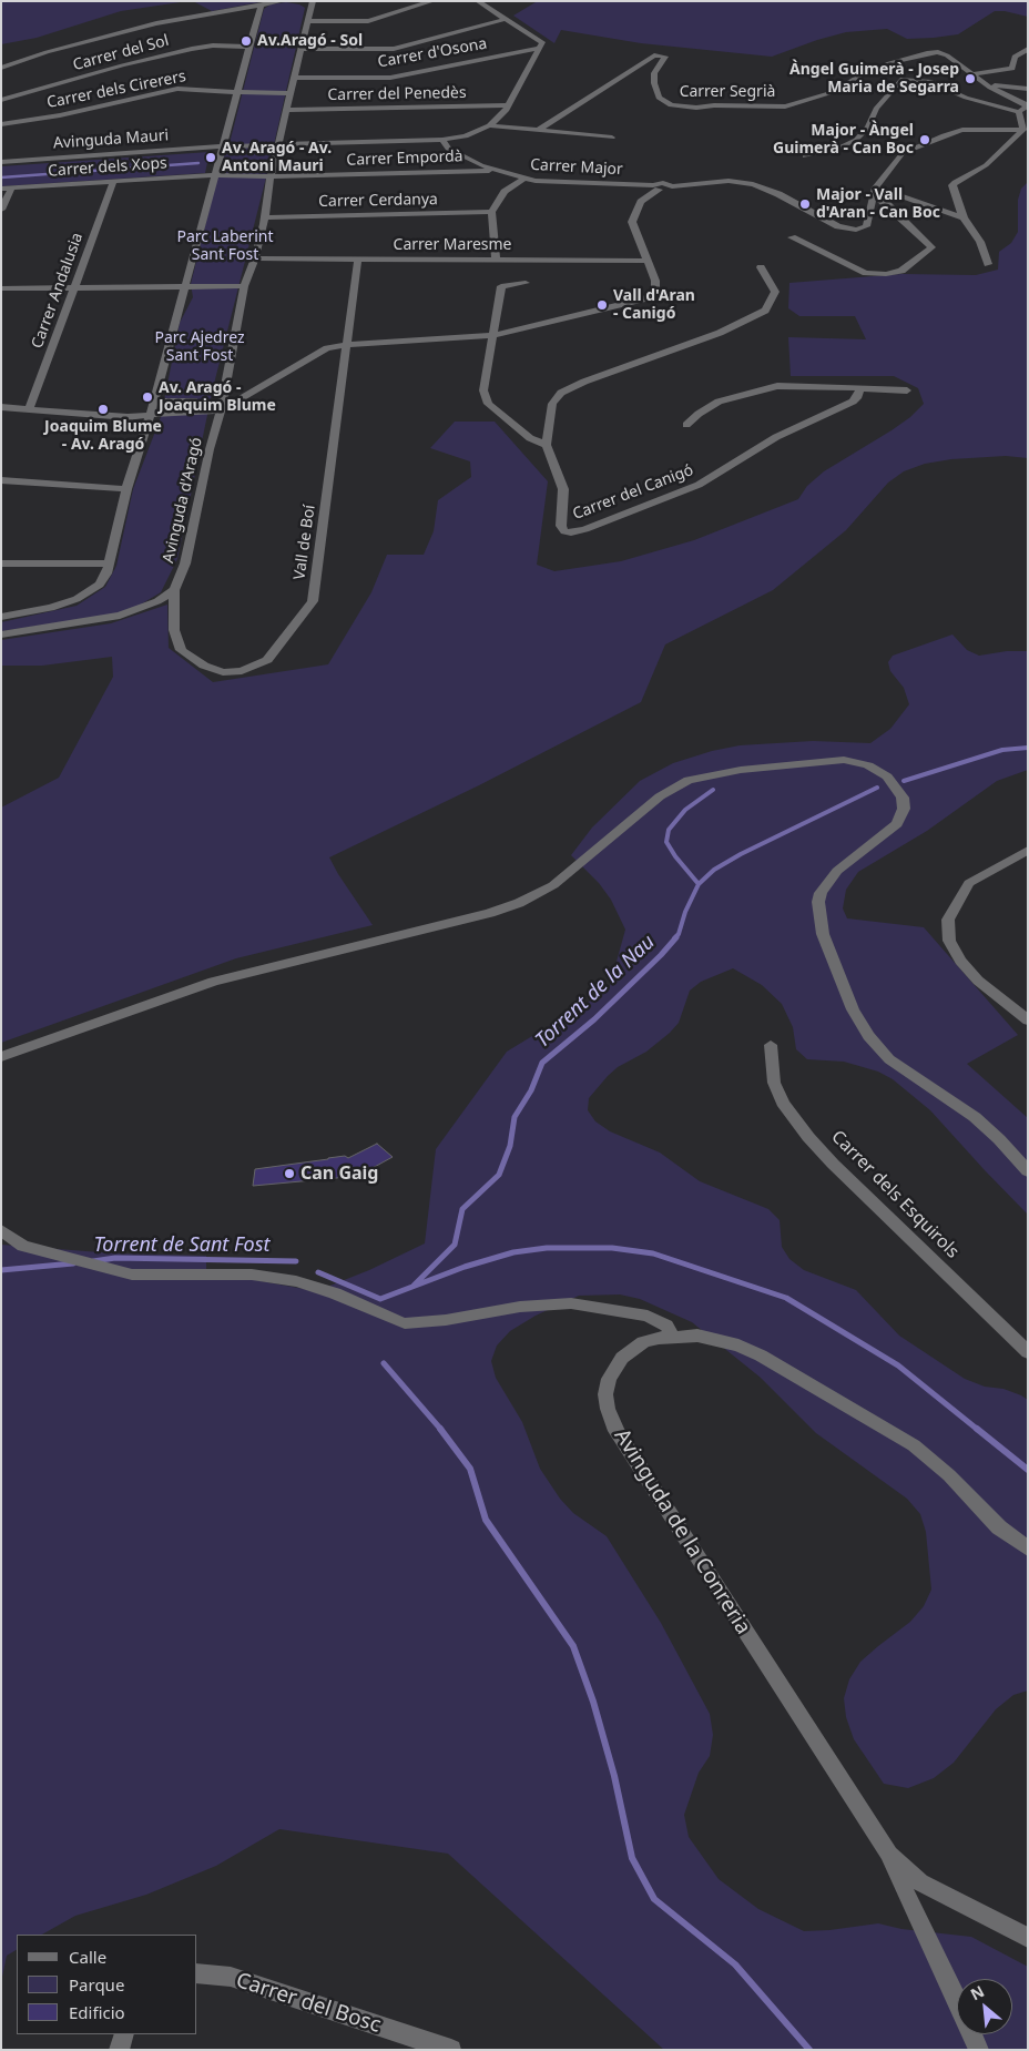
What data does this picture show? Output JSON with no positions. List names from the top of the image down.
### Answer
{
  "streets": {
    "street": [
      "Carrer del Sol",
      "Carrer d'Osona",
      "Carrer dels Cirerers",
      "Carrer Segrià",
      "Carrer del Penedès",
      "Avinguda Mauri",
      "Carrer Empordà",
      "Carrer dels Xops",
      "Carrer Major",
      "Carrer Cerdanya",
      "Carrer Maresme",
      "Carrer Andalusia",
      "Carrer del Canigó",
      "Avinguda d'Aragó",
      "Vall de Boí",
      "Carrer dels Esquirols",
      "Avinguda de la Conreria",
      "Carrer del Bosc"
    ]
  },
  "crossings": [
    ["Carrer d'Osona", "Avinguda d'Aragó"],
    ["Carrer dels Cirerers", "Avinguda d'Aragó"],
    ["Carrer del Penedès", "Avinguda d'Aragó"],
    ["Avinguda Mauri", "Carrer Major"],
    ["Avinguda Mauri", "Avinguda d'Aragó"],
    ["Carrer Empordà", "Carrer dels Xops"],
    ["Carrer Empordà", "Carrer Major"],
    ["Carrer Empordà", "Avinguda d'Aragó"],
    ["Carrer dels Xops", "Carrer Andalusia"],
    ["Carrer Cerdanya", "Avinguda d'Aragó"],
    ["Carrer Maresme", "Avinguda d'Aragó"],
    ["Carrer Maresme", "Vall de Boí"],
    ["Avinguda d'Aragó", "Vall de Boí"]
  ],
  "water": ["Torrent de la Nau", "Torrent de Sant Fost"],
  "parks": ["Parc Laberint Sant Fost", "Parc Ajedrez Sant Fost"],
  "places": [
    "Av.Aragó - Sol",
    "Àngel Guimerà - Josep Maria de Segarra",
    "Major - Àngel Guimerà - Can Boc",
    "Av. Aragó - Av. Antoni Mauri",
    "Major - Vall d'Aran - Can Boc",
    "Vall d'Aran - Canigó",
    "Av. Aragó - Joaquim Blume",
    "Joaquim Blume - Av. Aragó",
    "Can Gaig"
  ],
  "legend": ["Calle", "Parque", "Edificio"],
  "north": "top left"
}
